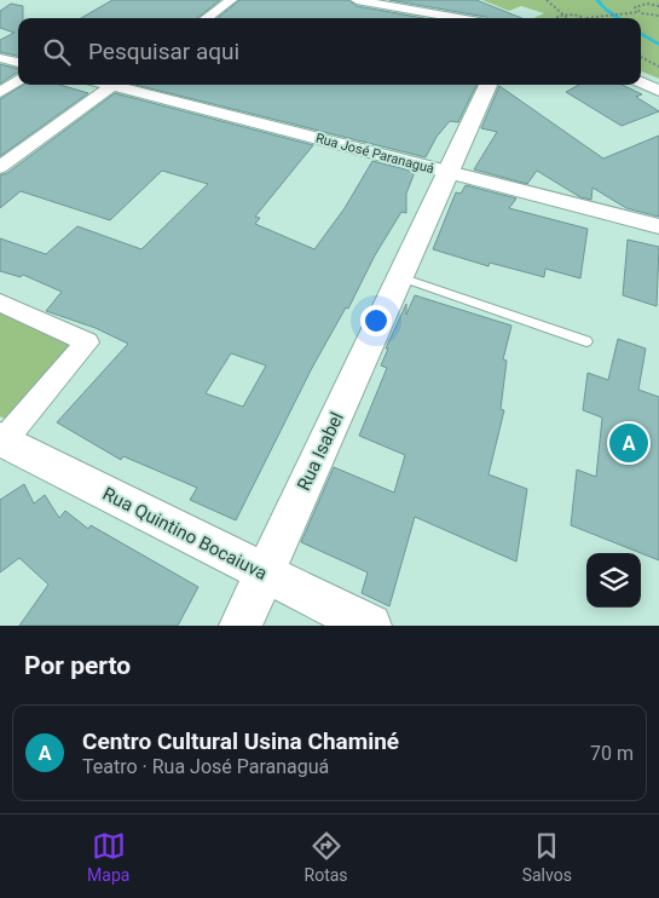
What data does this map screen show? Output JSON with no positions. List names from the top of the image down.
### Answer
{
  "streets": {
    "street": ["Rua José Paranaguá", "Rua Isabel", "Rua Quintino Bocaiuva"]
  },
  "crossings": [
    ["Rua José Paranaguá", "Rua Isabel"],
    ["Rua Isabel", "Rua Quintino Bocaiuva"]
  ],
  "page": {
    "search": "Pesquisar aqui",
    "pins": "A",
    "heading": "Por perto",
    "list": [
      {
        "mark": "A",
        "name": "Centro Cultural Usina Chaminé",
        "note": "Teatro · Rua José Paranaguá",
        "value": "70 m"
      }
    ],
    "nav": ["Mapa", "Rotas", "Salvos"]
  }
}
